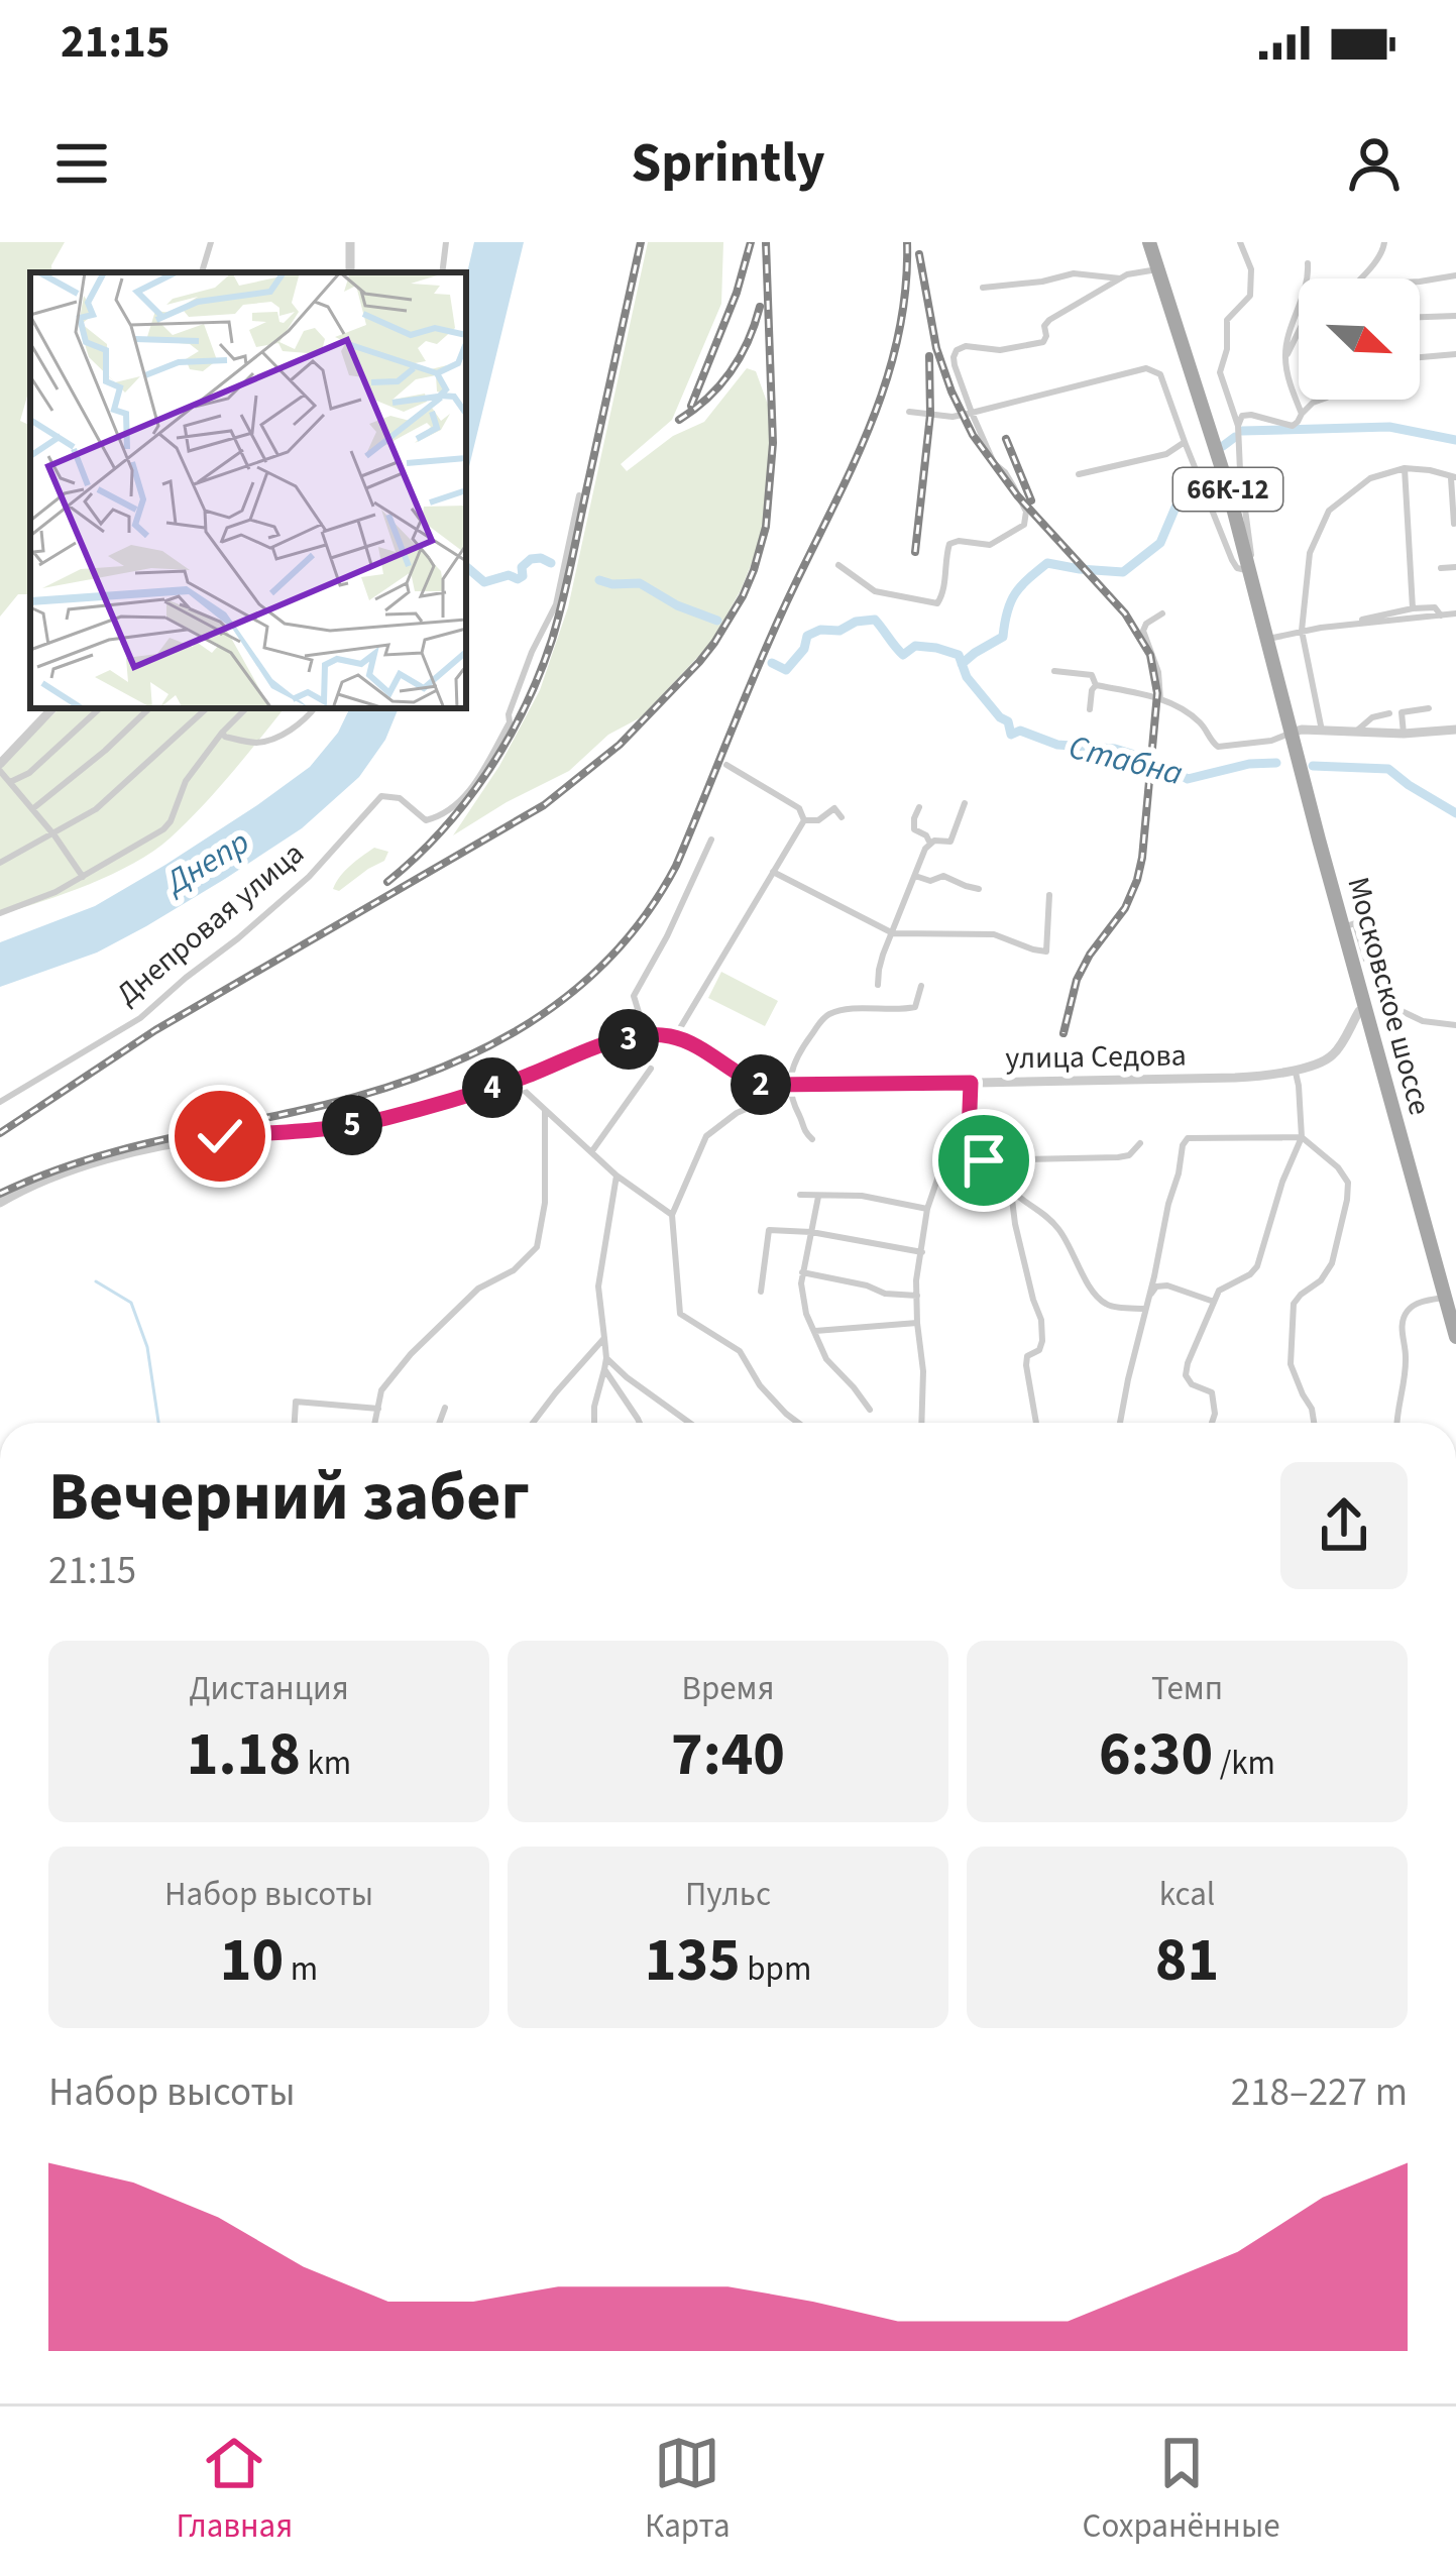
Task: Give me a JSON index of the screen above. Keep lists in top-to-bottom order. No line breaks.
{"streets":{"main road":["66К-12","Московское шоссе"],"street":["Днепровая улица","улица Седова"]},"crossings":[["66К-12","Московское шоссе"],["Московское шоссе","улица Седова"]],"water":["Стабна","Днепр"],"north":"bottom right","page":{"status":"21:15","header":"Sprintly","pins":["3","2","4","5"],"heading":["Вечерний забег","21:15"],"stats":[["Дистанция","1.18 km"],["Время","7:40"],["Темп","6:30 /km"],["Набор высоты","10 m"],["Пульс","135 bpm"],["kcal","81"]],"chart":["Набор высоты","218–227 m"],"tabs":["Главная","Карта","Сохранённые"]}}
